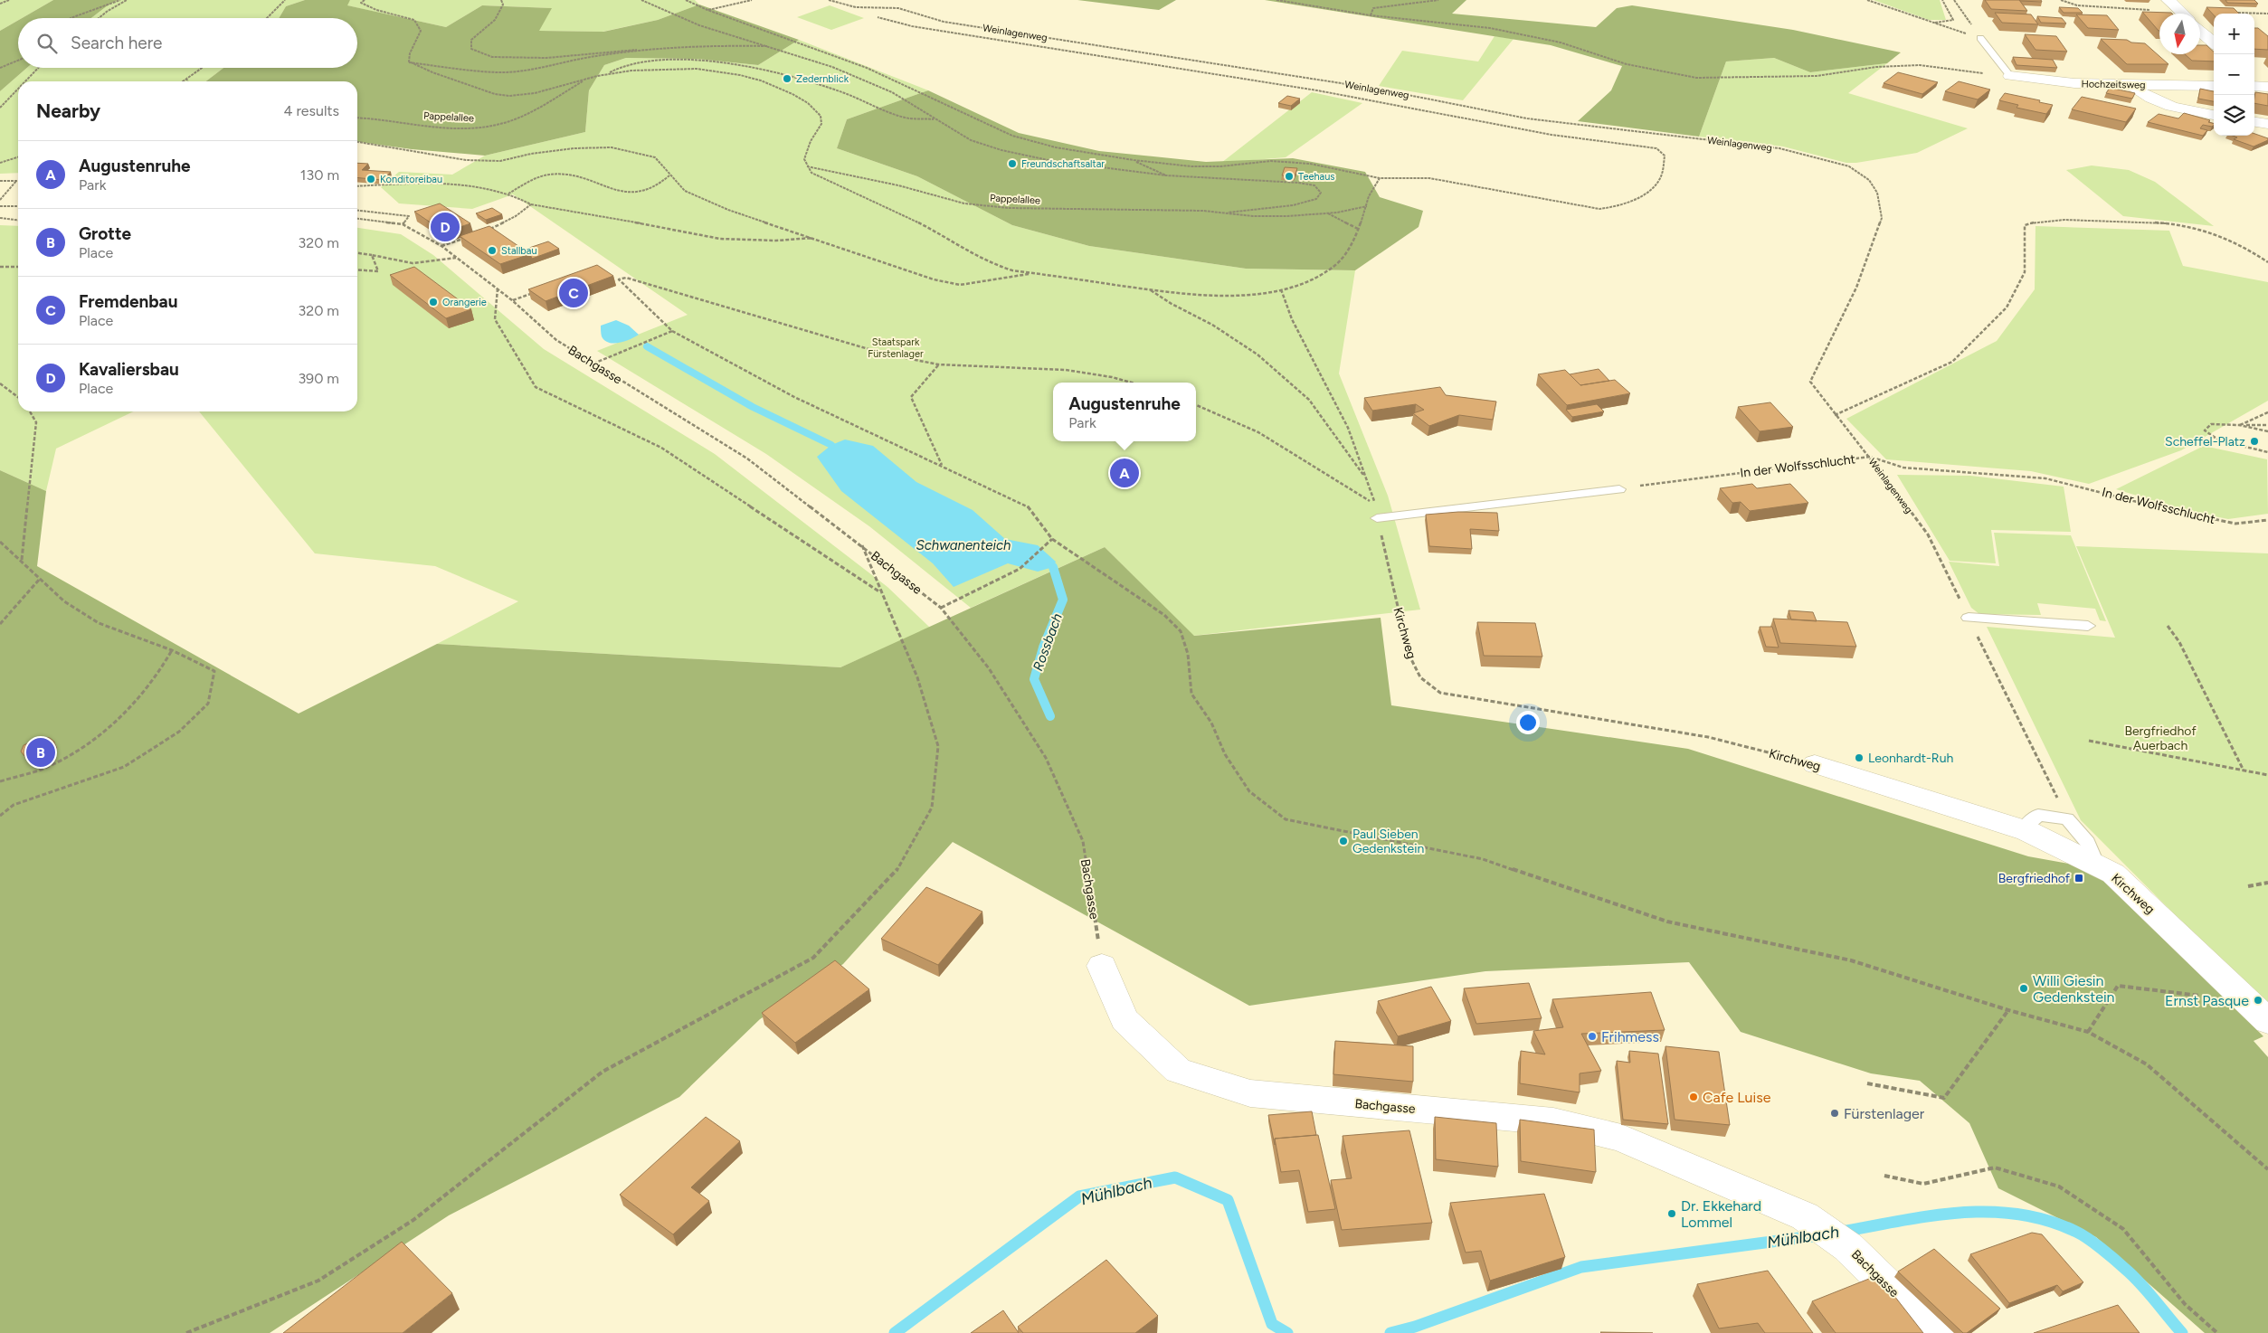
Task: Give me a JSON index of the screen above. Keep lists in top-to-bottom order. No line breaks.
{"streets":{"street":["Hochzeitsweg","Bachgasse","Kirchweg"],"path":["Weinlagenweg","Pappelallee","In der Wolfsschlucht"]},"crossings":[["Weinlagenweg","In der Wolfsschlucht"]],"water":["Schwanenteich","Rossbach","Mühlbach"],"parks":["Staatspark Fürstenlager","Bergfriedhof Auerbach"],"places":{"other":["Zedernblick","Freundschaftsaltar","Teehaus","Konditoreibau","Stallbau","Orangerie","Scheffel-Platz","Leonhardt-Ruh","Paul Sieben Gedenkstein","Willi Giesin Gedenkstein","Ernst Pasque","Frihmess","Cafe Luise","Fürstenlager","Dr. Ekkehard Lommel"],"transit":["Bergfriedhof"]},"north":"bottom","page":{"map_buttons":["+","−"],"search":"Search here","heading":["Nearby","4 results"],"list":[{"mark":"A","name":"Augustenruhe","note":"Park","value":"130 m"},{"mark":"B","name":"Grotte","note":"Place","value":"320 m"},{"mark":"C","name":"Fremdenbau","note":"Place","value":"320 m"},{"mark":"D","name":"Kavaliersbau","note":"Place","value":"390 m"}],"pins":["D","C","A","B"],"popup":["Augustenruhe","Park"]}}
